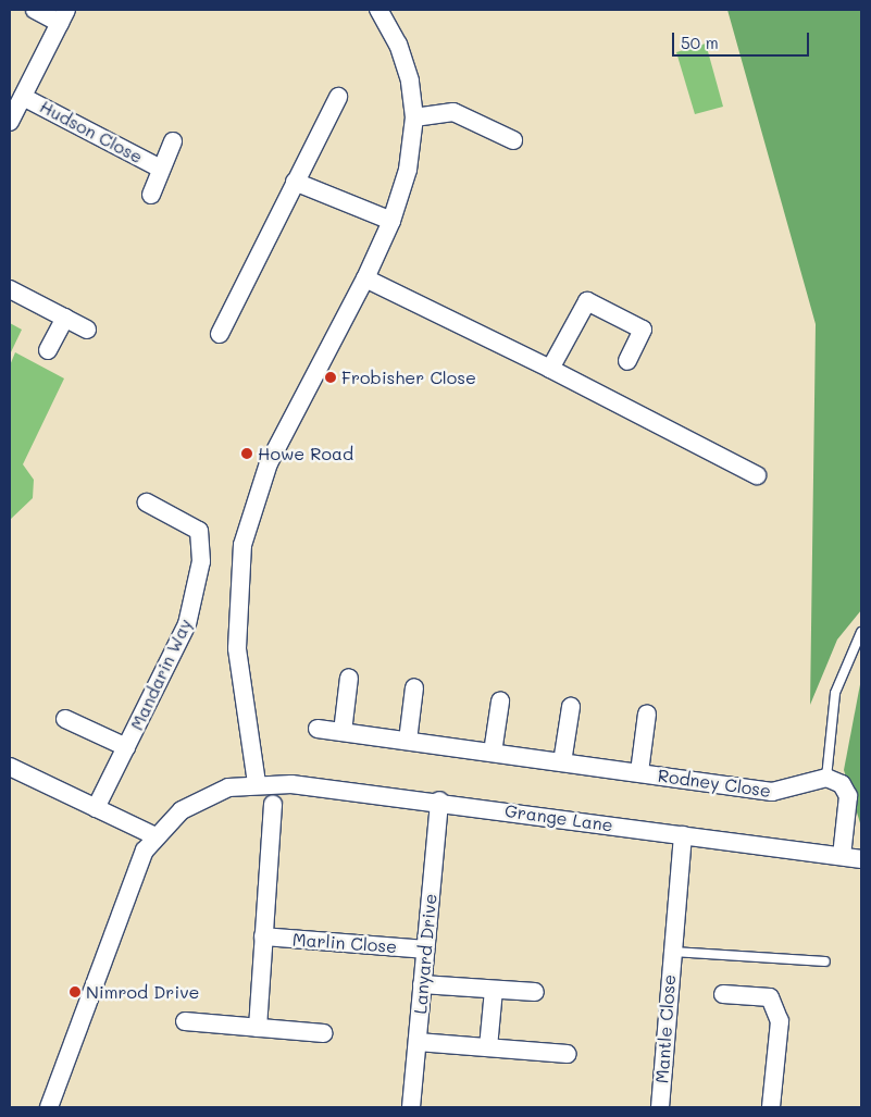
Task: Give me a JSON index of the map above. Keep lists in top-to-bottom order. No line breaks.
{"streets":{"street":["Hudson Close","Mandarin Way","Rodney Close","Grange Lane","Marlin Close","Lanyard Drive","Mantle Close"]},"crossings":[["Grange Lane","Lanyard Drive"],["Grange Lane","Mantle Close"],["Marlin Close","Lanyard Drive"]],"places":["Frobisher Close","Howe Road","Nimrod Drive"],"scale_bar":"50 m"}
